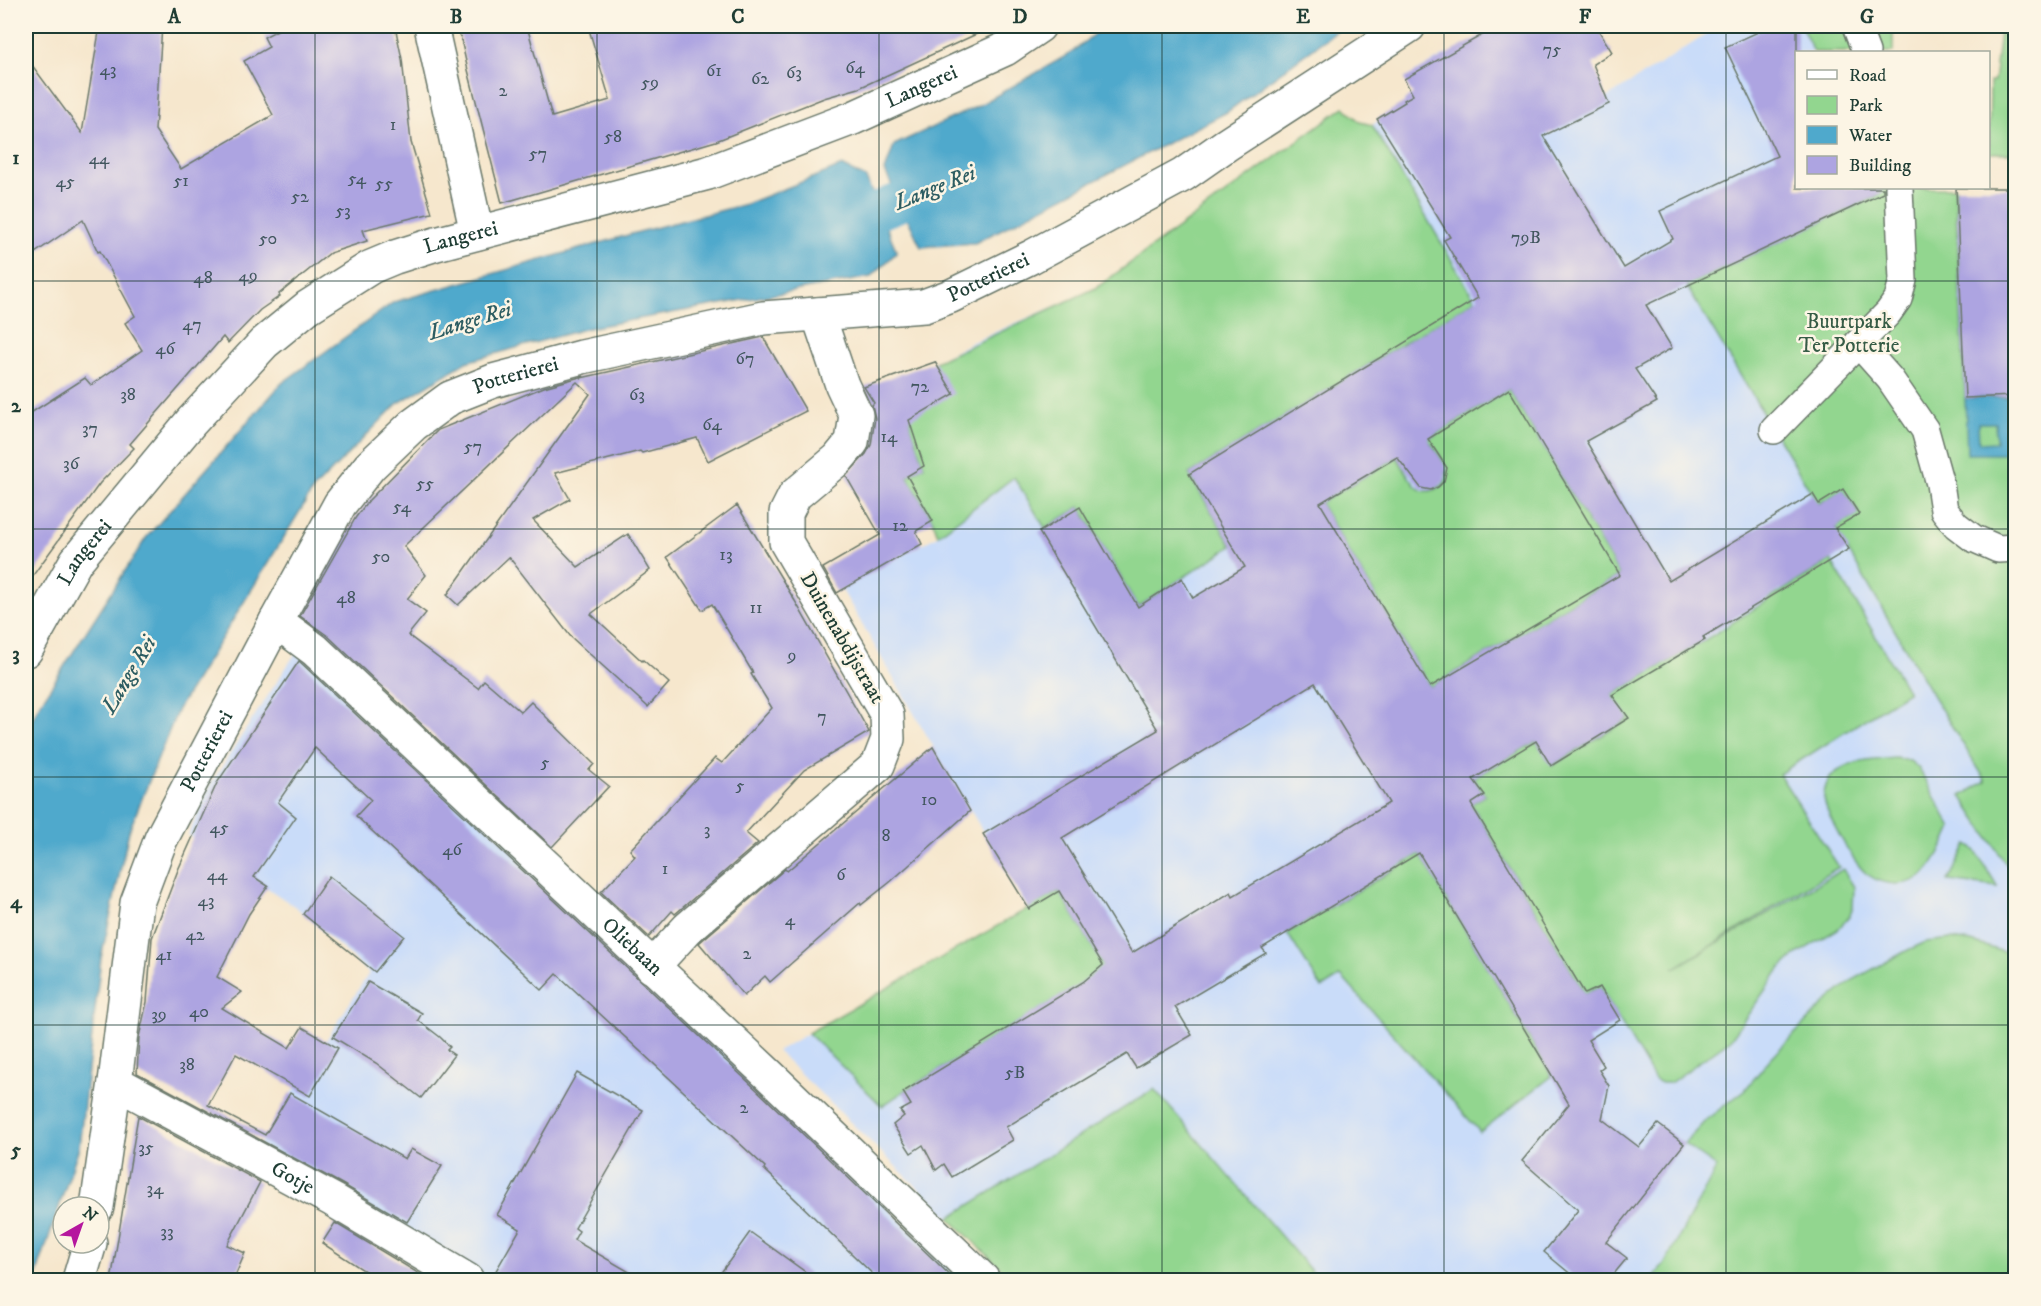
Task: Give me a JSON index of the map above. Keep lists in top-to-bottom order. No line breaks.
{"streets":{"street":["Langerei","Potterierei","Duinenabdijstraat","Oliebaan","Gotje"]},"crossings":[["Potterierei","Duinenabdijstraat"],["Potterierei","Oliebaan"],["Potterierei","Gotje"],["Duinenabdijstraat","Oliebaan"]],"water":["Lange Rei"],"parks":["Buurtpark Ter Potterie"],"house_numbers":["75","64","43","61","63","62","59","2","1","58","57","44","54","51","45","55","52","53","79B","50","49","48","47","46","67","72","38","63","64","37","14","57","36","55","54","12","13","50","48","11","9","7","5","5","10","45","3","8","46","1","44","6","43","4","42","2","41","40","39","38","5B","2","35","34","33"],"legend":["Road","Park","Water","Building"],"north":"top right","grid":{"columns":["A","B","C","D","E","F","G"],"rows":["1","2","3","4","5"]}}
